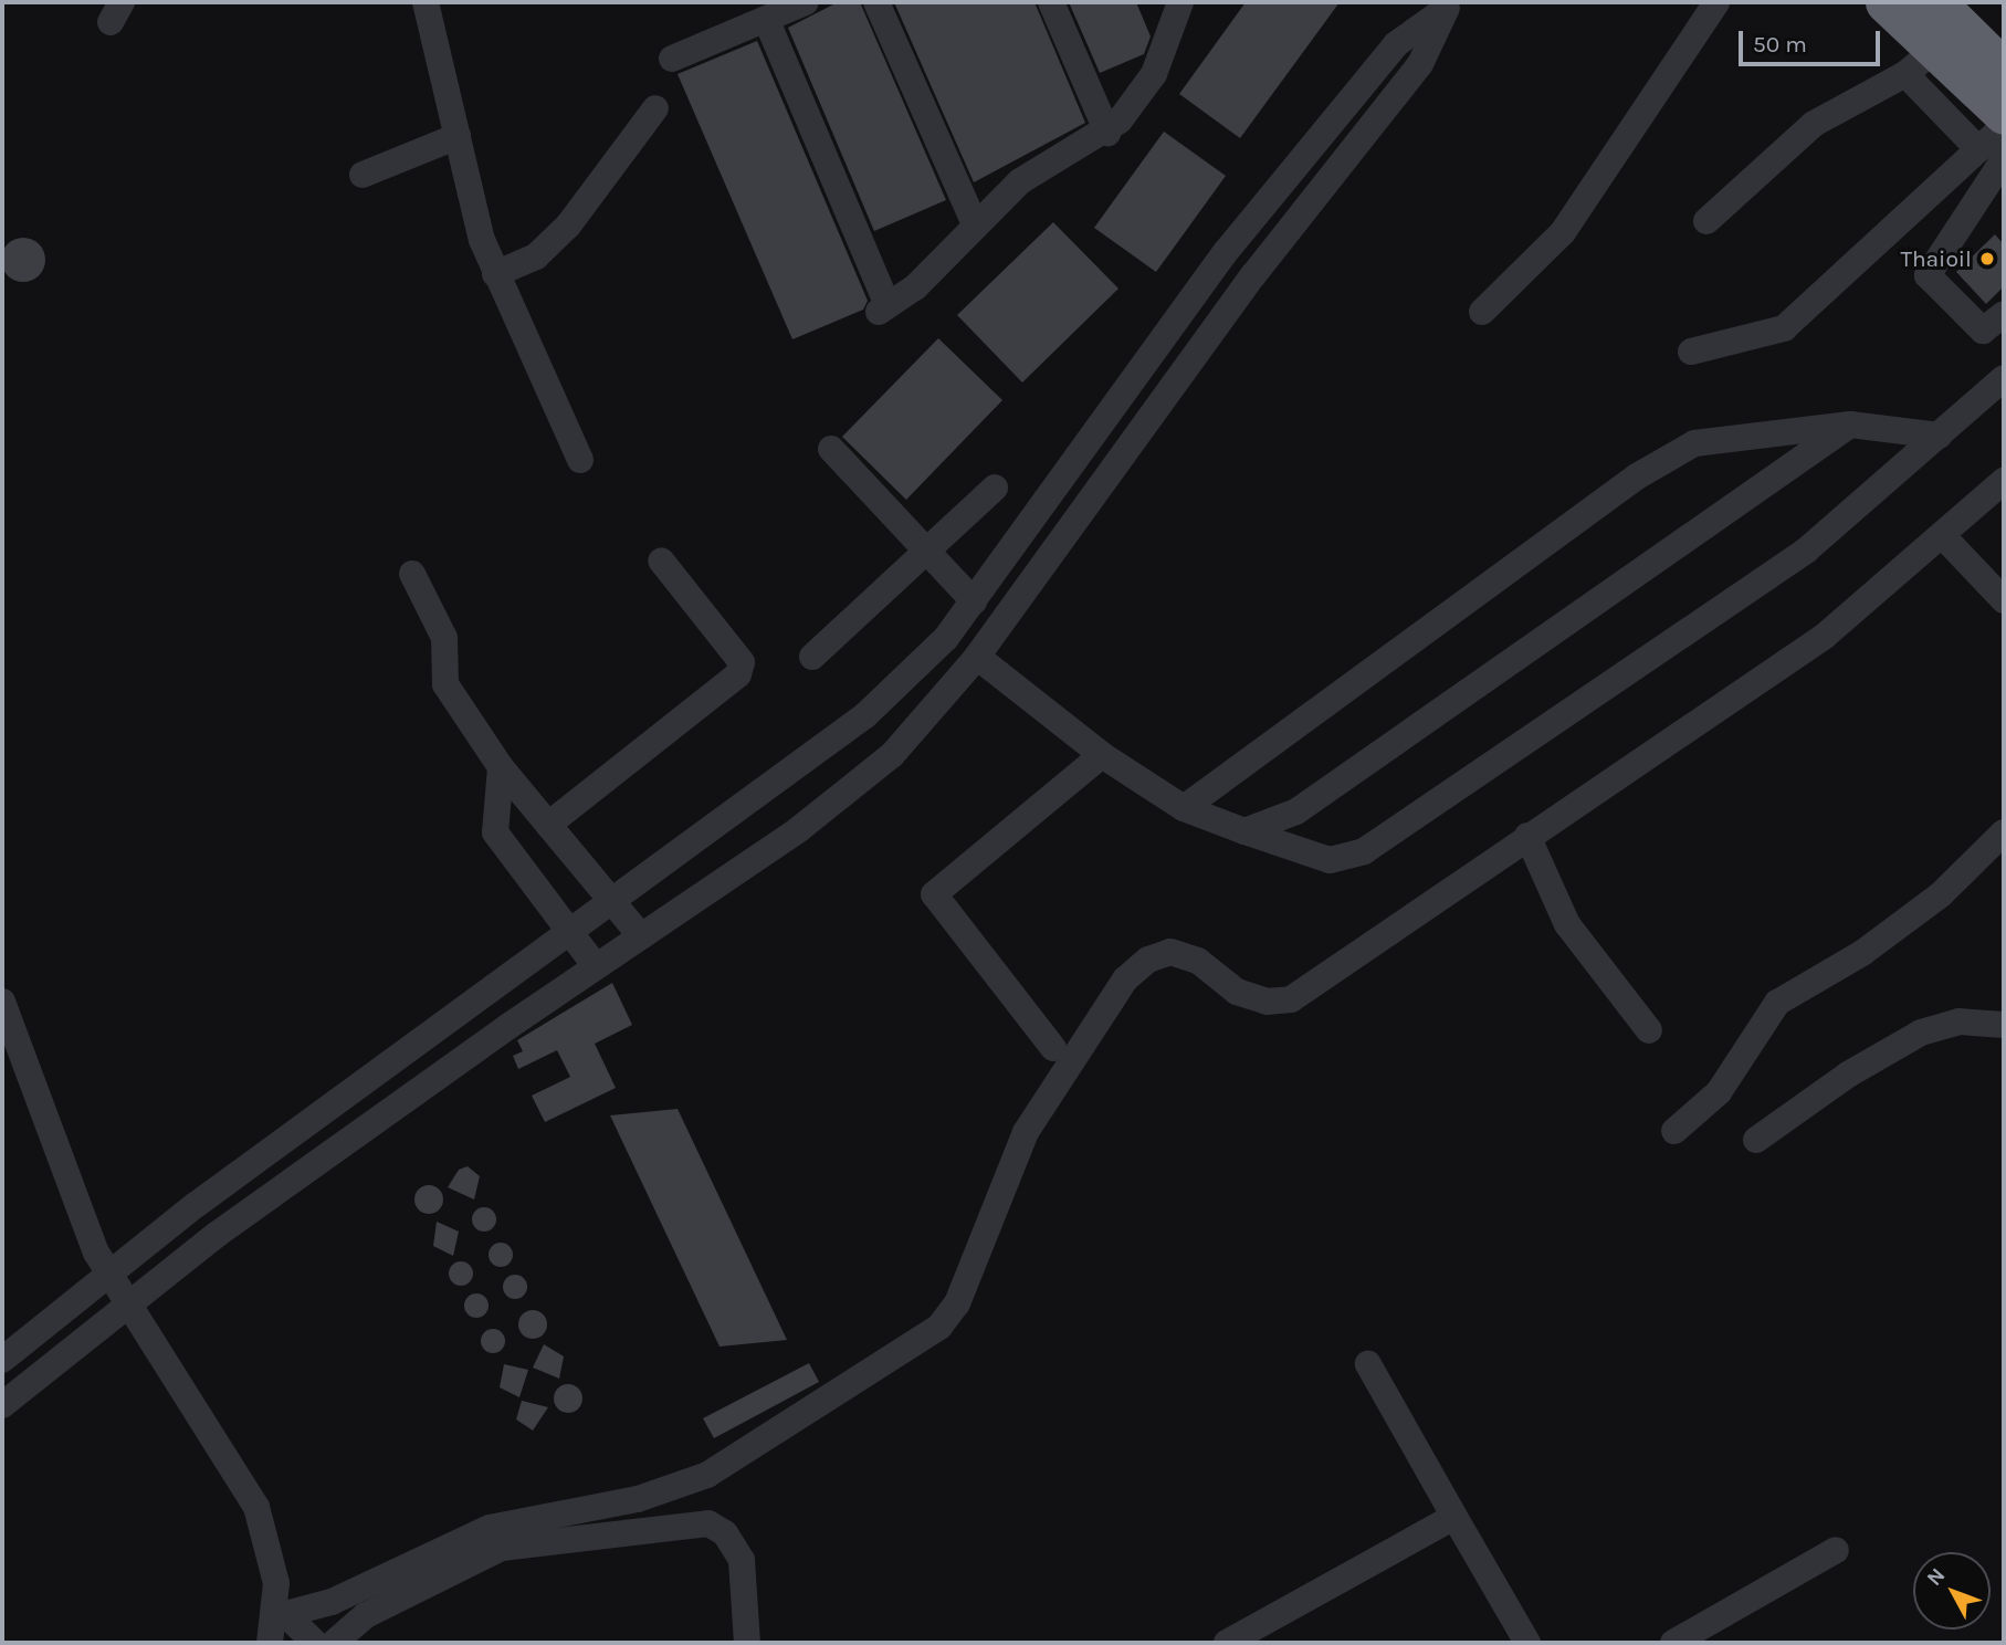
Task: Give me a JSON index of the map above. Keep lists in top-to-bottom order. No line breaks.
{"places":["Thaioil"],"scale_bar":"50 m","north":"top left"}
